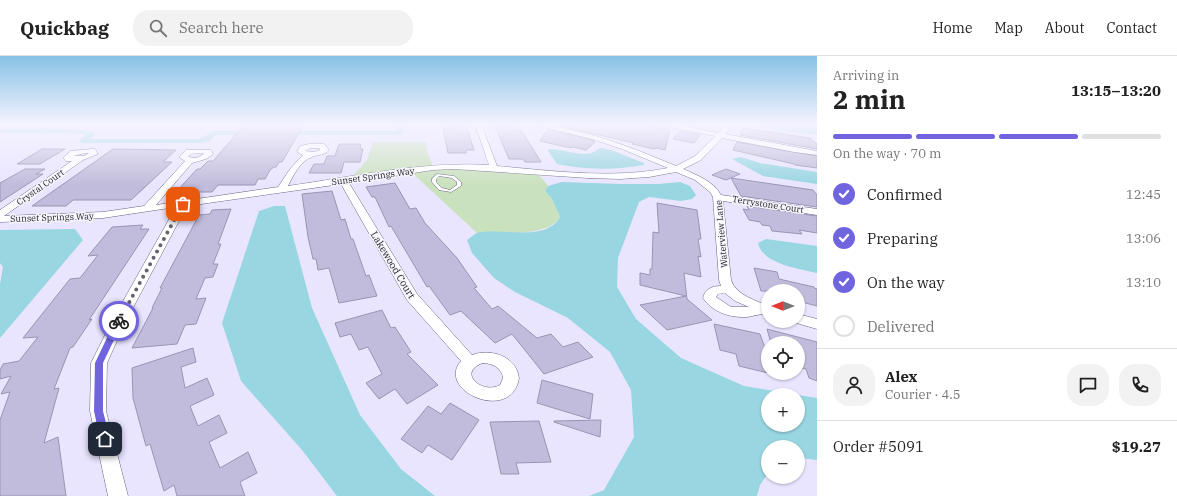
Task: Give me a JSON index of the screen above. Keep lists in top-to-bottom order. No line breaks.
{"streets":{"street":["Sunset Springs Way","Crystal Court","Terrystone Court","Waterview Lane","Lakewood Court"]},"crossings":[["Sunset Springs Way","Waterview Lane"],["Sunset Springs Way","Lakewood Court"],["Terrystone Court","Waterview Lane"]],"north":"left","page":{"header":"Quickbag","search":"Search here","nav":["Home","Map","About","Contact"],"heading":["2 min","Arriving in","13:15–13:20"],"panel":["Alex","Courier · 4.5","Order #5091","$19.27"],"bar":"On the way · 70 m","list":[["Confirmed","12:45"],["Preparing","13:06"],["On the way","13:10"],"Delivered"],"map_buttons":["+","−"]}}
